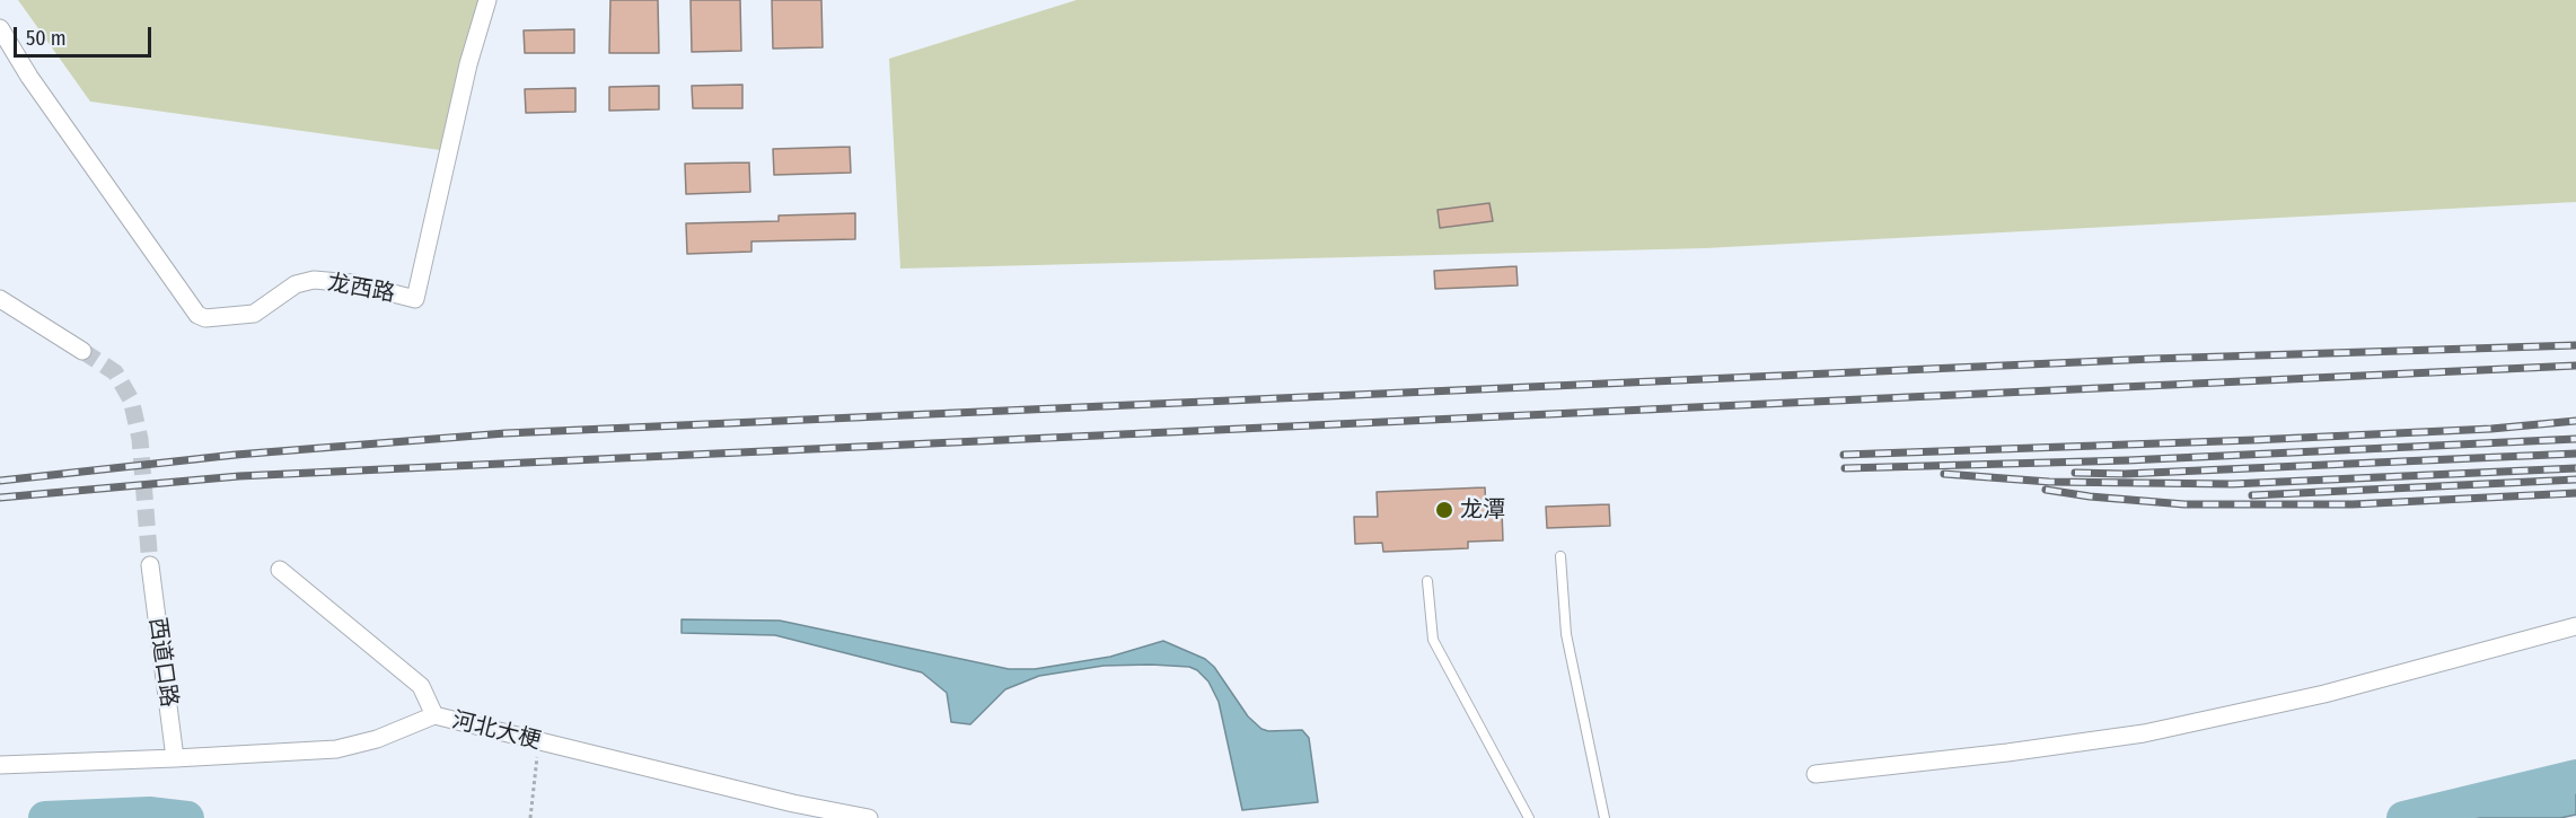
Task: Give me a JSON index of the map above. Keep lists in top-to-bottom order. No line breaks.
{"streets":{"street":["龙西路","西道口路","河北大梗"]},"crossings":[["西道口路","河北大梗"]],"places":["龙潭"],"scale_bar":"50 m"}
